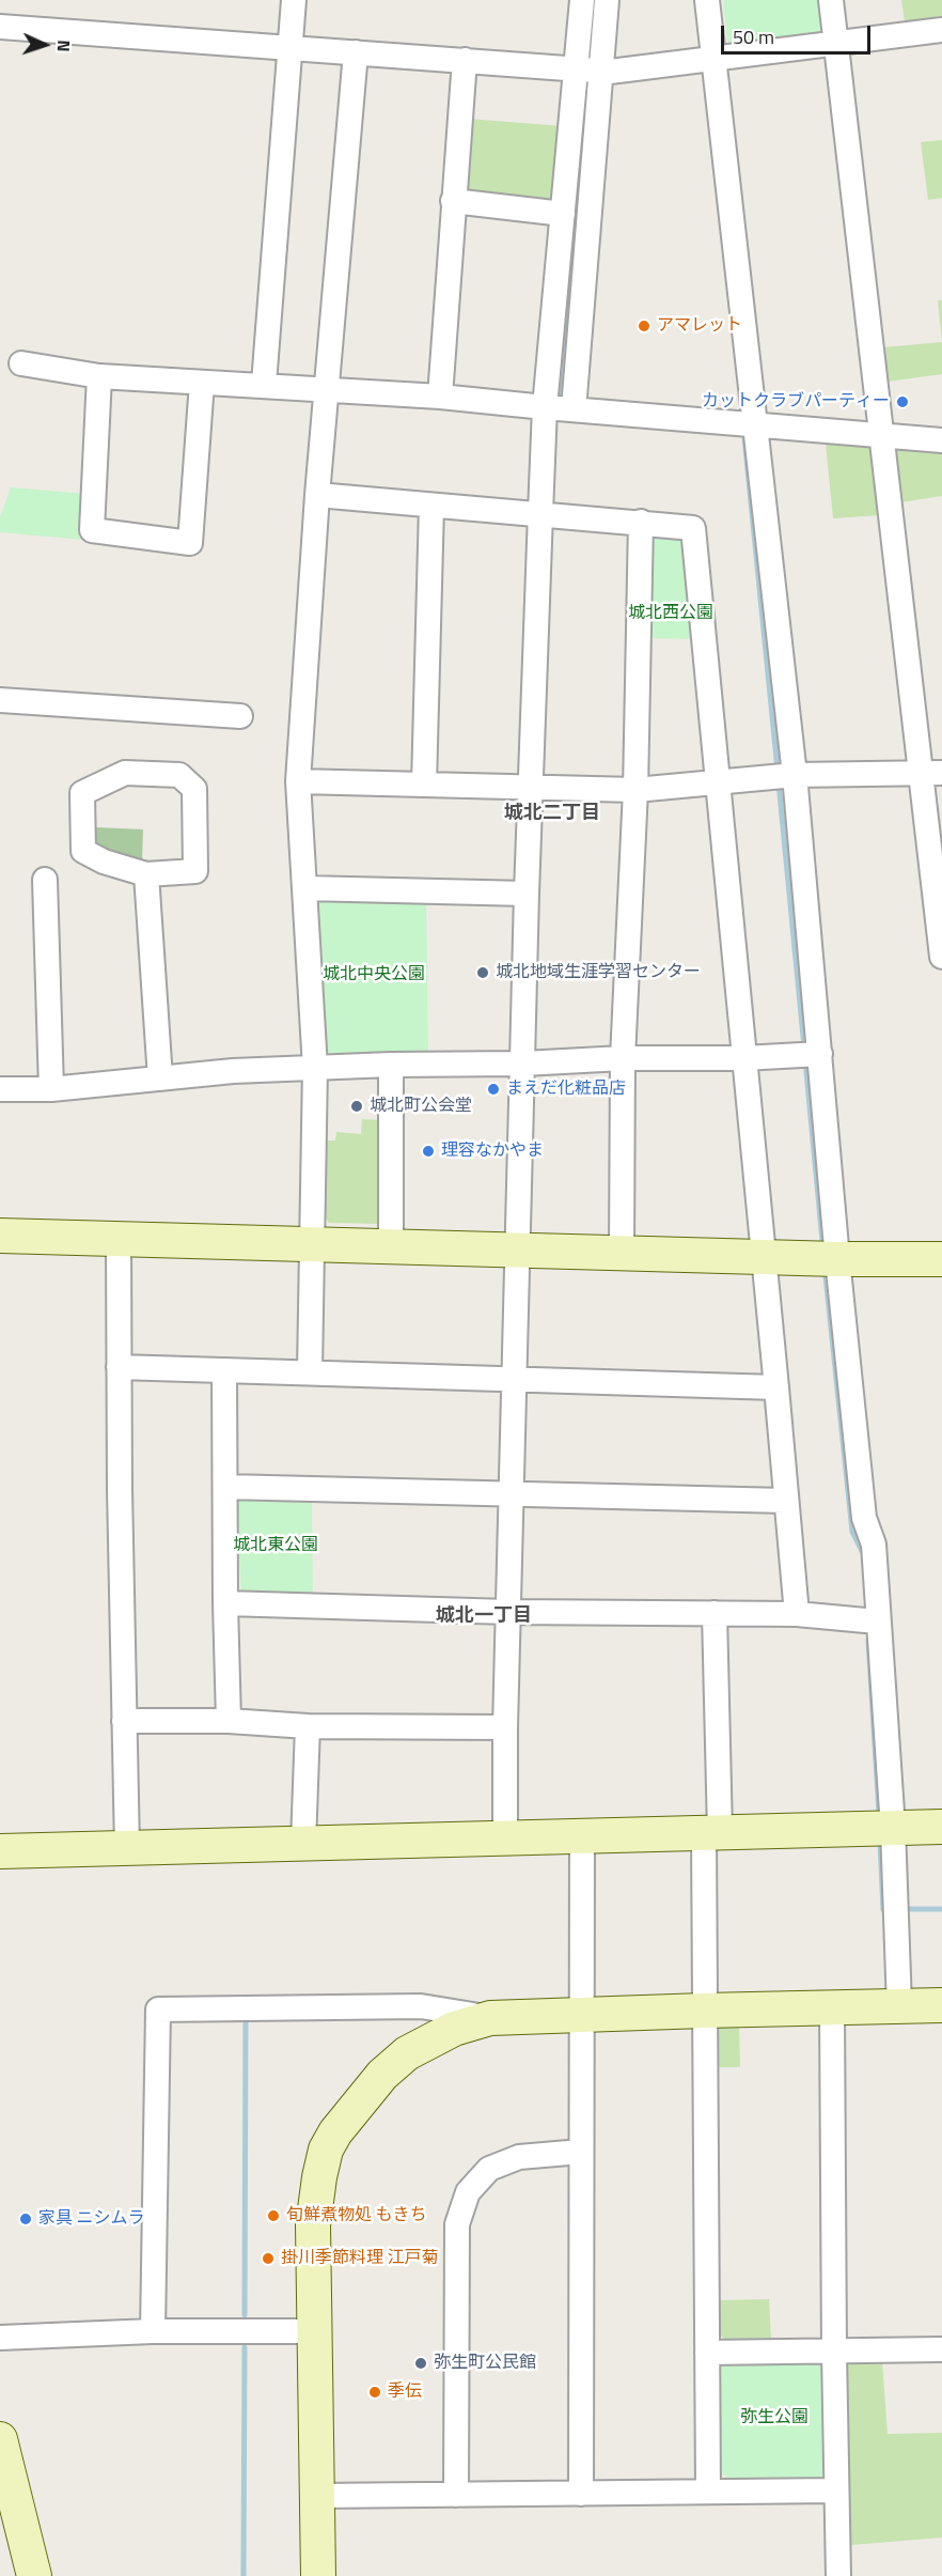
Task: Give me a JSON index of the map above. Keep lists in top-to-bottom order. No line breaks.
{"districts":["城北二丁目","城北一丁目"],"parks":["城北西公園","城北中央公園","城北東公園","弥生公園"],"places":["アマレット","カットクラブパーティー","城北地域生涯学習センター","まえだ化粧品店","城北町公会堂","理容なかやま","旬鮮煮物処 もきち","家具 ニシムラ","掛川季節料理 江戸菊","弥生町公民館","季伝"],"scale_bar":"50 m","north":"right"}
